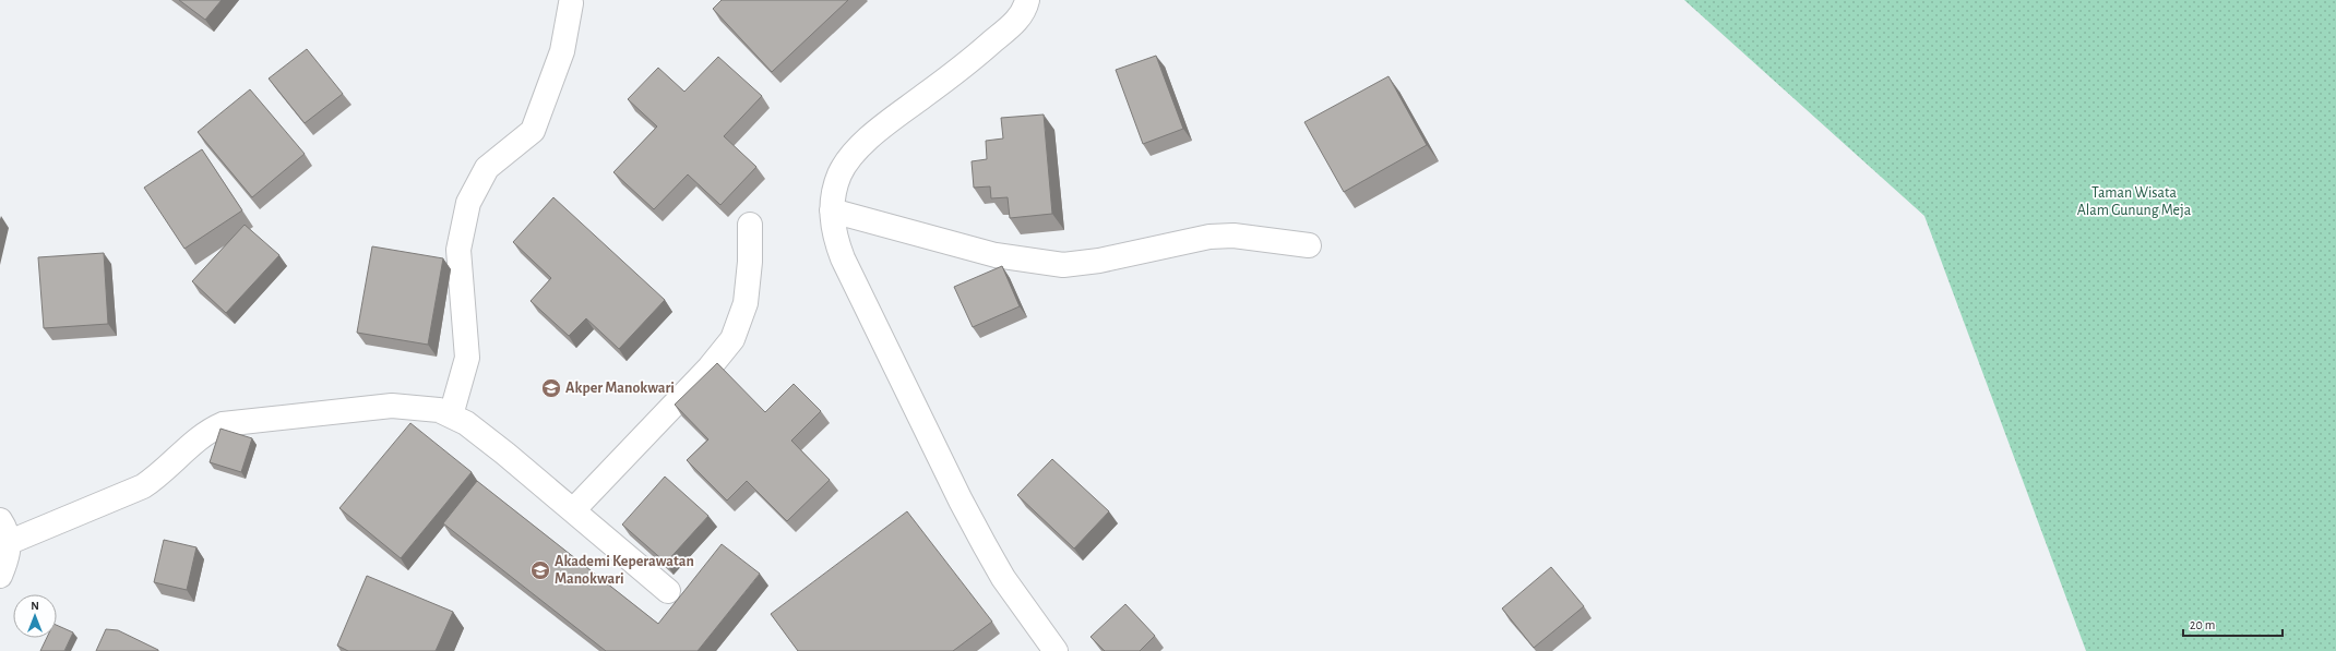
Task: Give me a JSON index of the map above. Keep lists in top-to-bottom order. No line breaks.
{"parks":["Taman Wisata Alam Gunung Meja"],"places":{"school or university":["Akper Manokwari","Akademi Keperawatan Manokwari"]},"scale_bar":"20 m","north":"top"}
